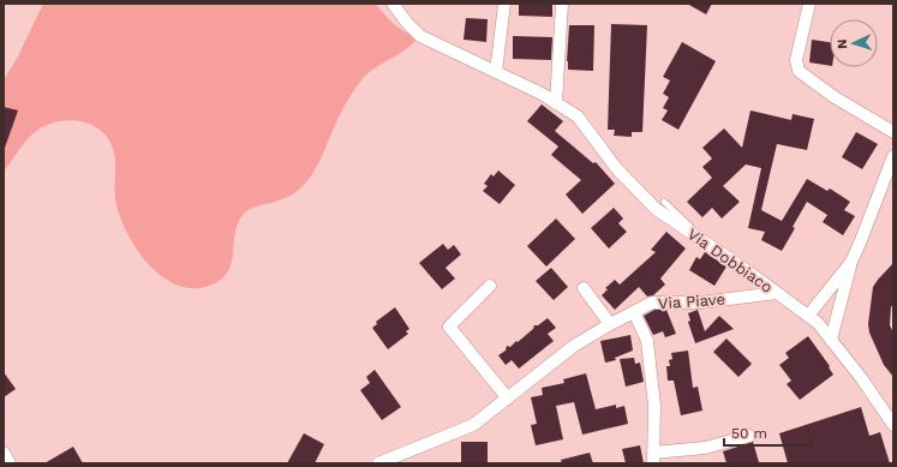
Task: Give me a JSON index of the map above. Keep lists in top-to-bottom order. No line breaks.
{"streets":{"street":["Via Dobbiaco","Via Piave"]},"crossings":[["Via Dobbiaco","Via Piave"]],"scale_bar":"50 m","north":"left"}
